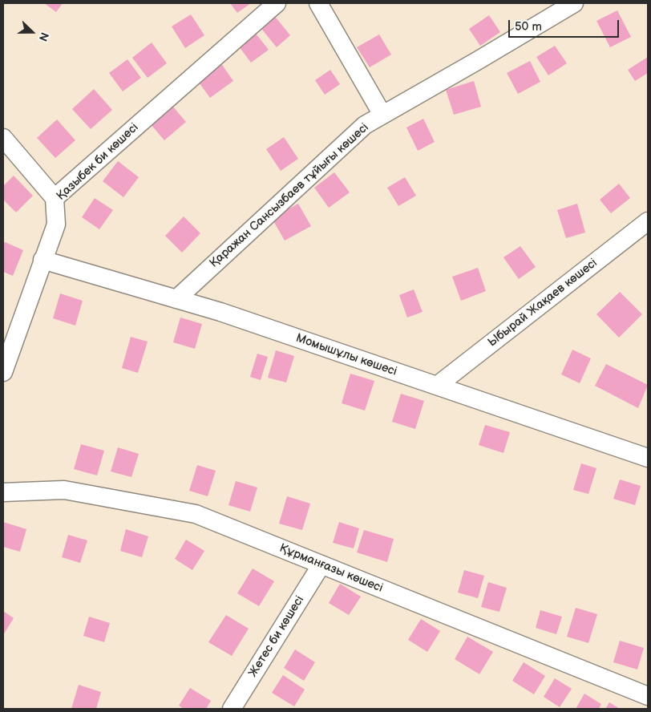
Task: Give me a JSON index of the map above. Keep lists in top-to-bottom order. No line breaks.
{"streets":{"street":["Қазыбек би көшесі","Қаражан Сансызбаев тұйығы көшесі","Ыбырай Жақаев көшесі","Момышұлы көшесі","Құрманғазы көшесі","Жетес би көшесі"]},"crossings":[["Қазыбек би көшесі","Момышұлы көшесі"],["Қаражан Сансызбаев тұйығы көшесі","Момышұлы көшесі"],["Ыбырай Жақаев көшесі","Момышұлы көшесі"],["Құрманғазы көшесі","Жетес би көшесі"]],"scale_bar":"50 m","north":"right"}
